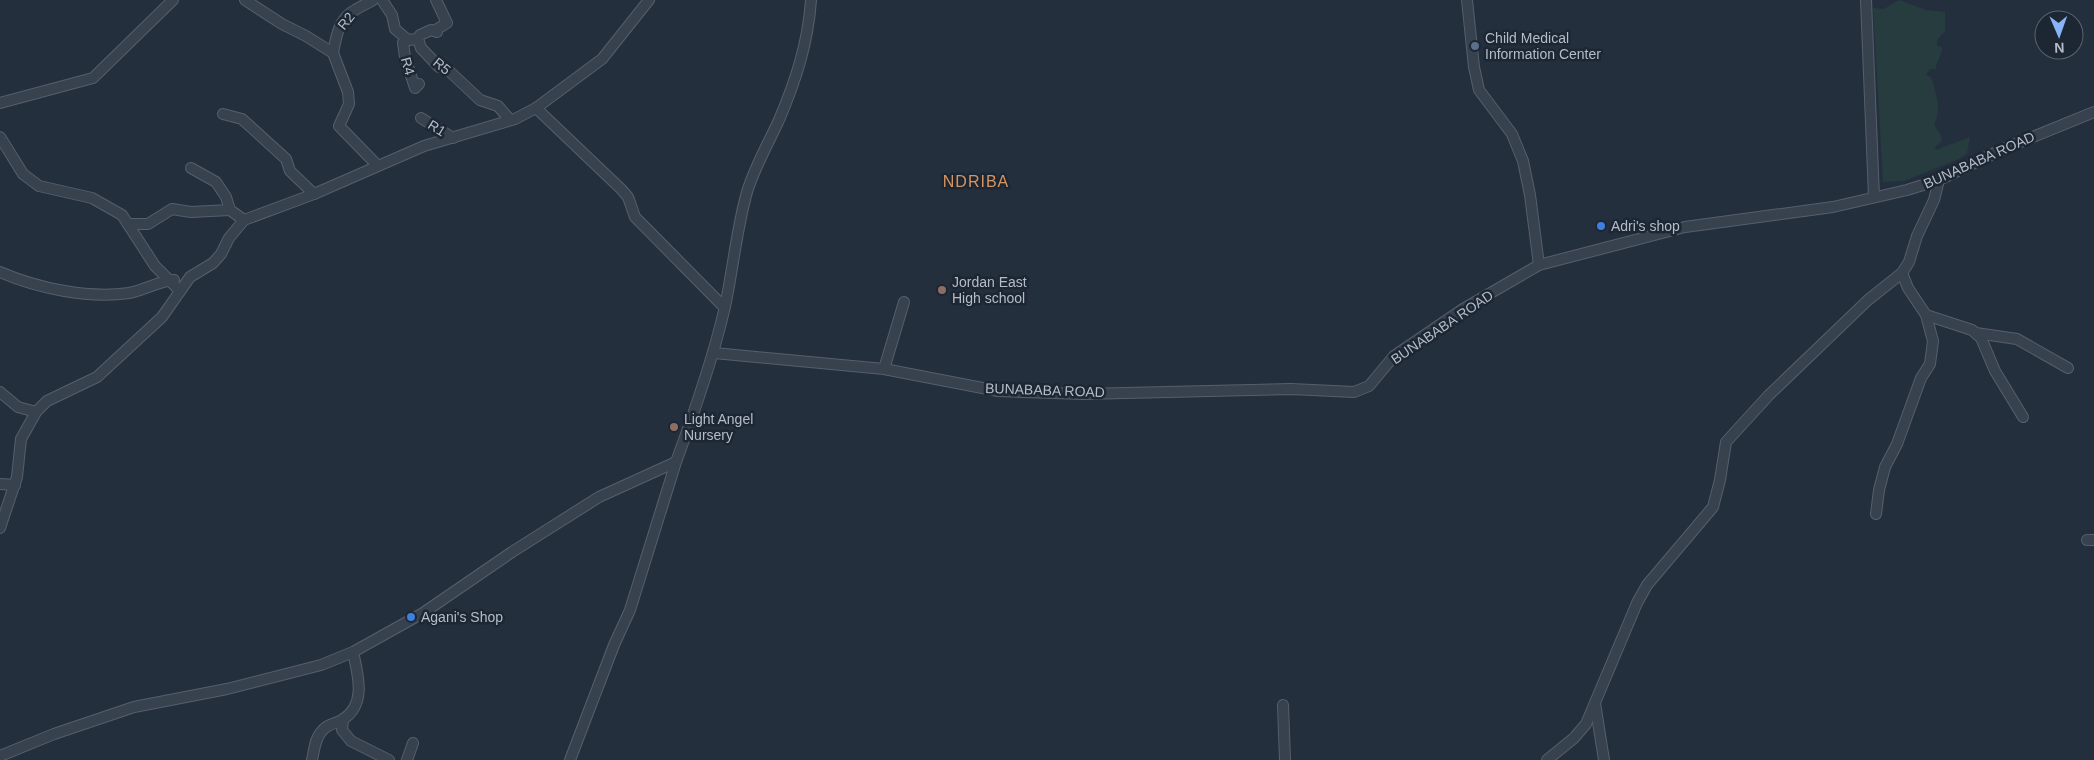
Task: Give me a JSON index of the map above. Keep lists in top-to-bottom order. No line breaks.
{"streets":{"street":["R2","R4","R5","R1","BUNABABA ROAD"]},"crossings":[["R4","R5"]],"districts":["NDRIBA"],"places":["Child Medical Information Center","Adri's shop","Jordan East High school","Light Angel Nursery","Agani's Shop"],"north":"bottom"}
